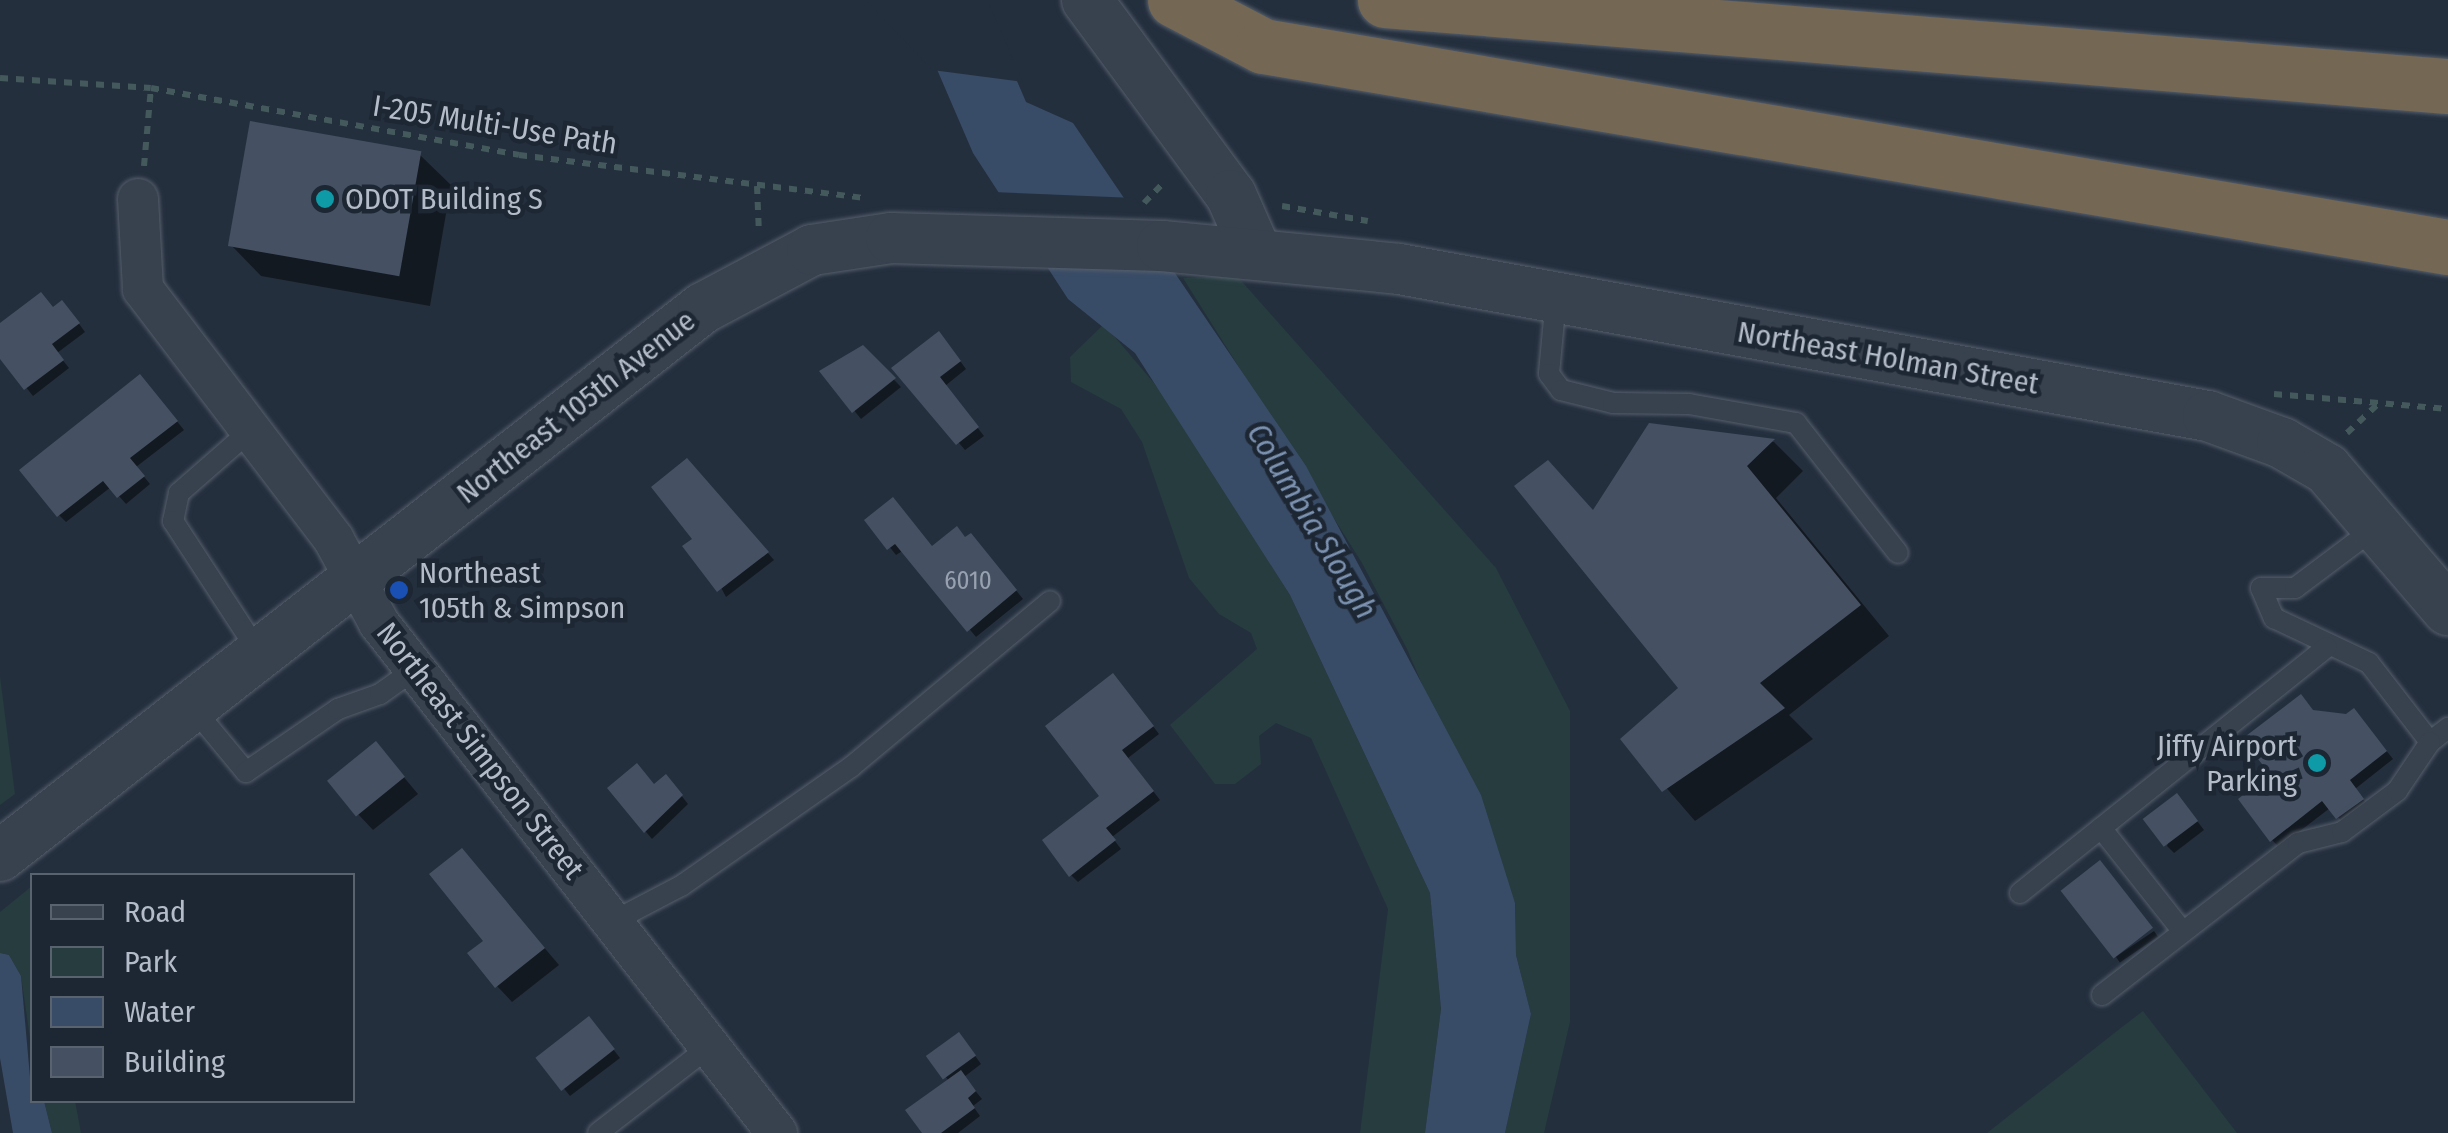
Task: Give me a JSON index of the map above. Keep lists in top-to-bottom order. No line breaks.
{"streets":{"street":["Northeast Holman Street","Northeast 105th Avenue","Northeast Simpson Street"],"path":["I-205 Multi-Use Path"]},"crossings":[["Northeast Holman Street","Northeast 105th Avenue"],["Northeast 105th Avenue","Northeast Simpson Street"]],"water":["Columbia Slough"],"places":["ODOT Building S","Northeast 105th & Simpson","Jiffy Airport Parking"],"house_numbers":["6010"],"legend":["Road","Park","Water","Building"]}
